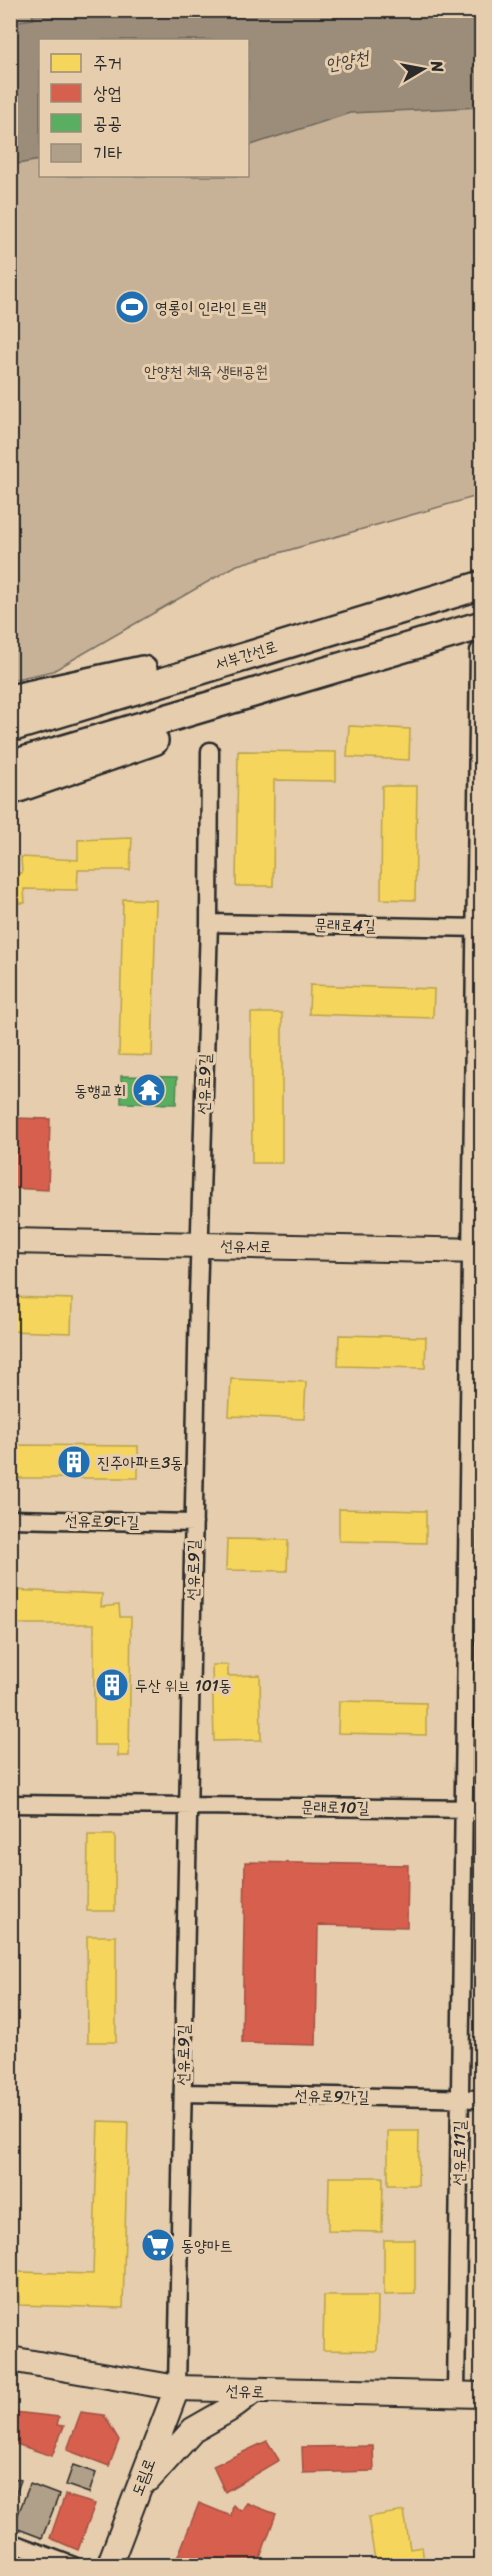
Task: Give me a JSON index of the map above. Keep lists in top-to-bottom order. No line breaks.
{"streets":{"main road":["서부간선로","선유서로","선유로","도림로"],"street":["문래로4길","선유로9길","선유로9다길","문래로10길","선유로9가길","선유로11길"]},"crossings":[["문래로4길","선유로9길"],["문래로4길","선유로11길"],["선유로9길","선유서로"],["선유로9길","선유로9다길"],["선유로9길","문래로10길"],["선유로9길","선유로9가길"],["선유로9길","선유로"],["선유로9길","도림로"],["선유서로","선유로11길"],["문래로10길","선유로11길"],["선유로9가길","선유로11길"],["선유로11길","선유로"],["선유로","도림로"]],"water":["안양천"],"parks":["안양천 체육 생태공원"],"places":{"sports":["영롱이 인라인 트랙"],"temple":["동행교회"],"building":["진주아파트3동","두산 위브 101동"],"supermarket":["동양마트"]},"legend":["주거","상업","공공","기타"],"north":"right"}
